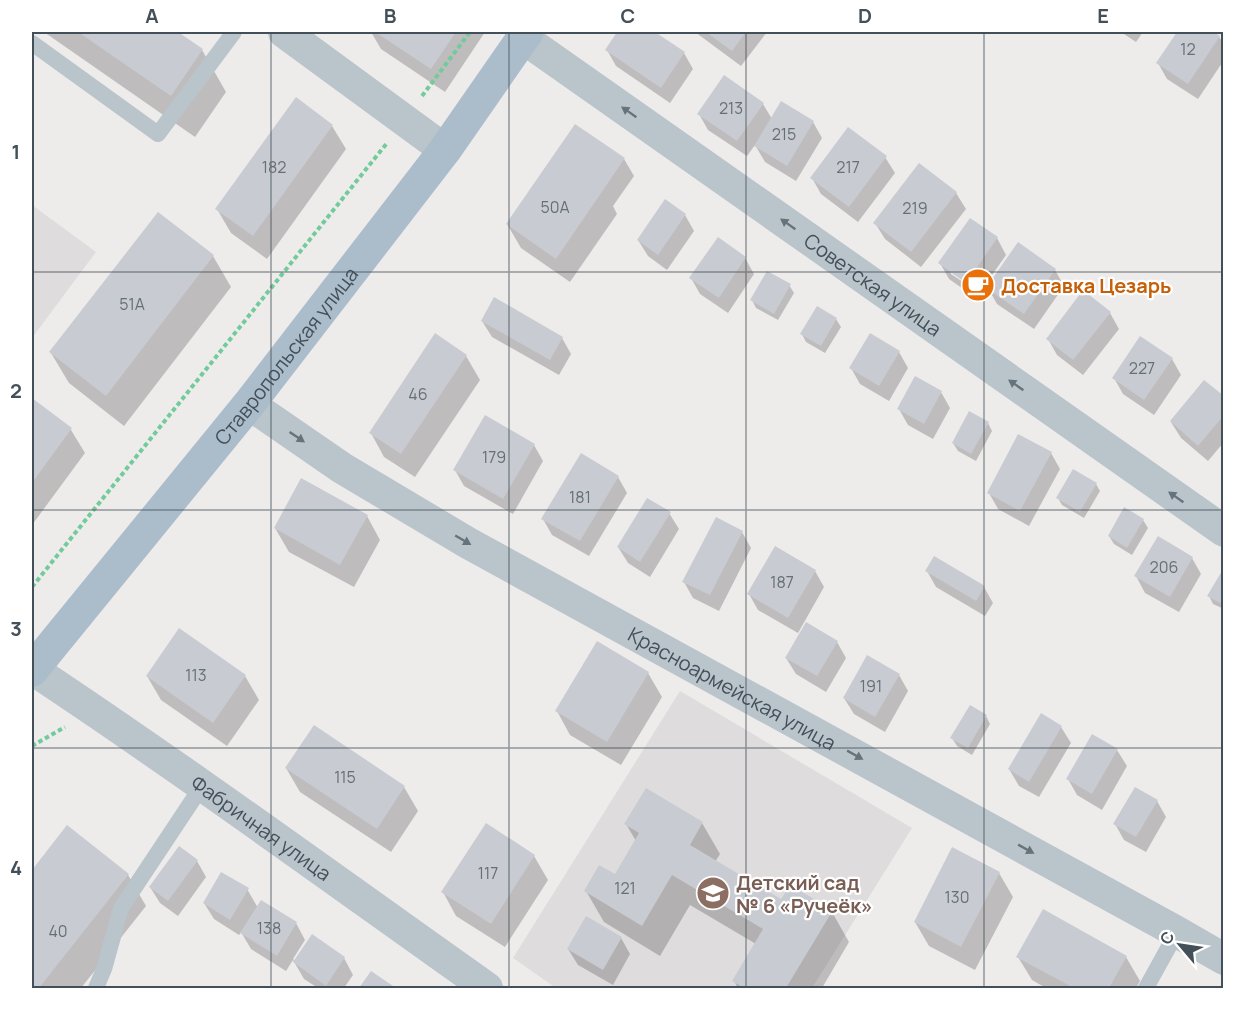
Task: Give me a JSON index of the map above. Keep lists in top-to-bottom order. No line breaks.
{"streets":{"main road":["Ставропольская улица"],"street":["Советская улица","Красноармейская улица","Фабричная улица"]},"crossings":[["Советская улица","Ставропольская улица"],["Ставропольская улица","Красноармейская улица"],["Ставропольская улица","Фабричная улица"]],"one_way":["Советская улица","Красноармейская улица"],"places":{"cafe":["Доставка Цезарь"],"school or university":["Детский сад № 6 «Ручеёк»"]},"house_numbers":["12","213","215","182","217","50А","219","51А","227","46","179","181","206","187","113","191","115","117","121","130","138","40"],"north":"top left","grid":{"columns":["A","B","C","D","E"],"rows":["1","2","3","4"]}}
